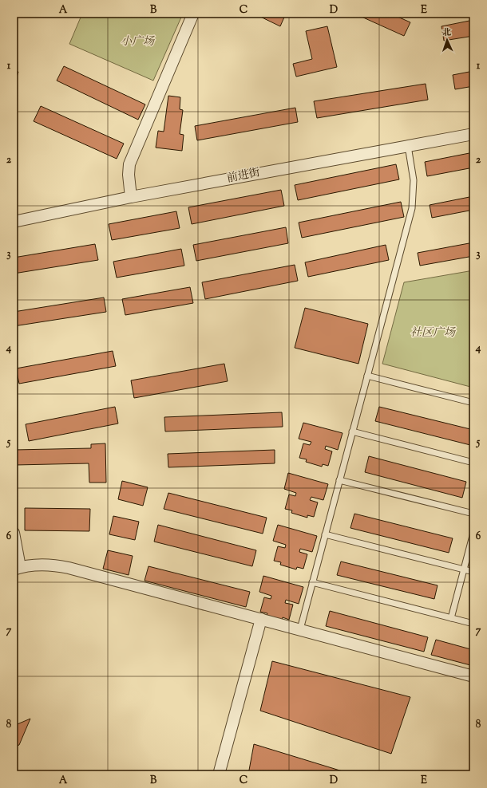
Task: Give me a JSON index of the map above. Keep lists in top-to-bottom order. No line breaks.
{"streets":{"street":["前进街"]},"parks":["小广场","社区广场"],"north":"top","grid":{"columns":["A","B","C","D","E"],"rows":["1","2","3","4","5","6","7","8"]}}
